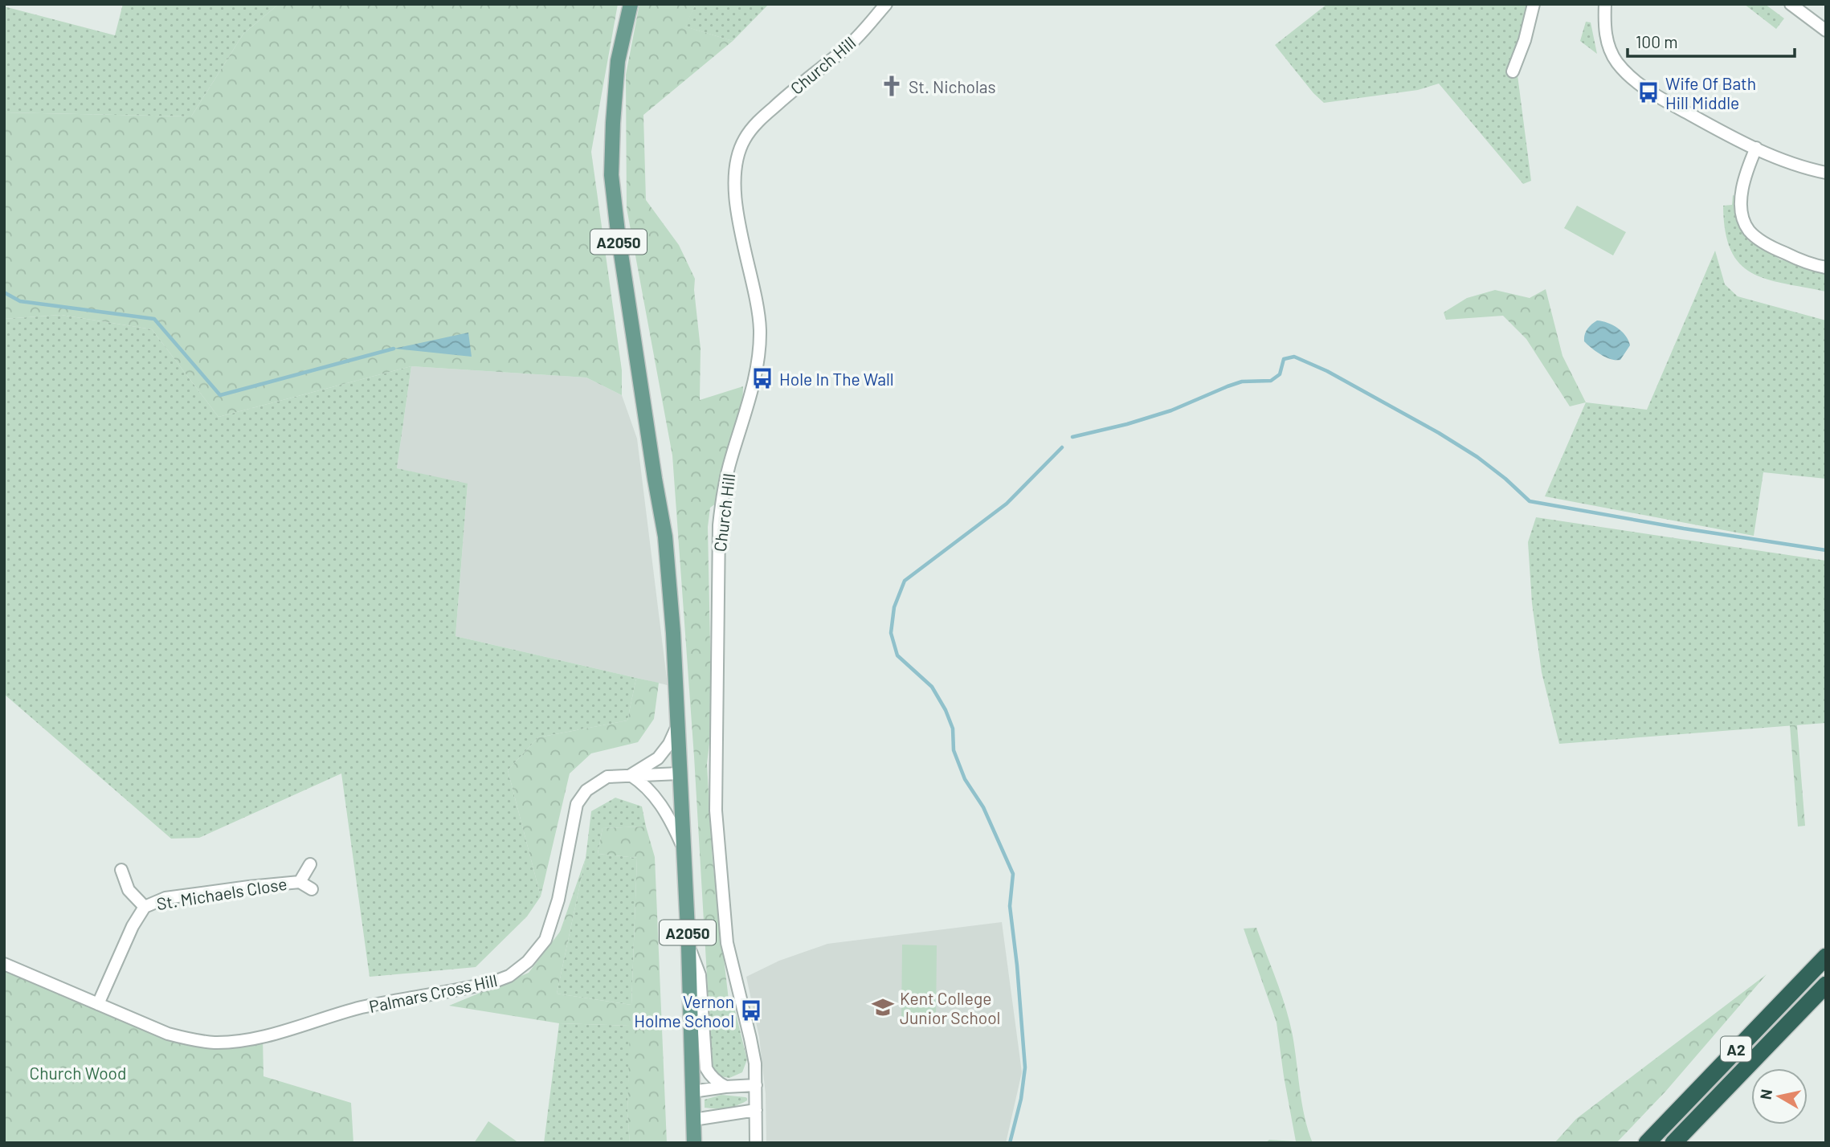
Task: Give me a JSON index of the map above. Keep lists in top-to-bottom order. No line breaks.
{"streets":{"highway":["A2"],"main road":["A2050"],"street":["Church Hill","St. Michaels Close","Palmars Cross Hill"]},"crossings":[["A2050","Palmars Cross Hill"],["St. Michaels Close","Palmars Cross Hill"]],"parks":["Church Wood"],"places":{"church":["St. Nicholas"],"bus stop":["Wife Of Bath Hill Middle","Hole In The Wall","Vernon Holme School"],"school or university":["Kent College Junior School"]},"scale_bar":"100 m","north":"left"}
